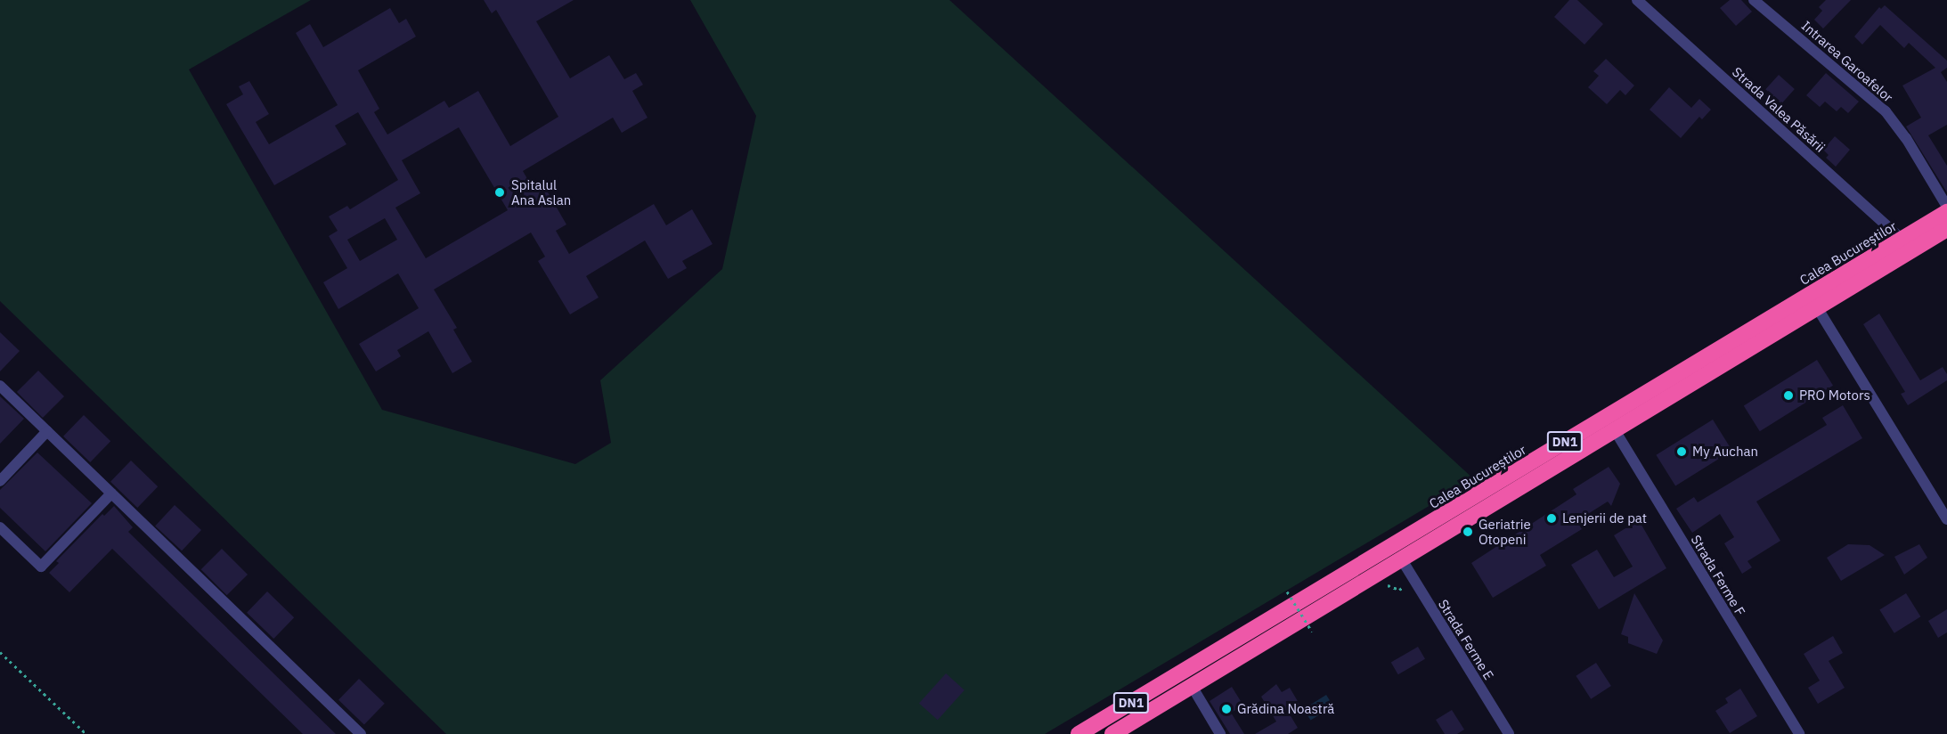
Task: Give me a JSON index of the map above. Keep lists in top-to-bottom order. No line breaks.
{"streets":{"highway":["Calea Bucureștilor","DN1"],"street":["Intrarea Garoafelor","Strada Valea Păsării","Strada Ferme F","Strada Ferme E"]},"crossings":[["Strada Valea Păsării","Calea Bucureștilor"],["DN1","Strada Ferme F"],["DN1","Strada Ferme E"]],"places":["Spitalul Ana Aslan","PRO Motors","My Auchan","Lenjerii de pat","Geriatrie Otopeni","Grădina Noastră"]}
